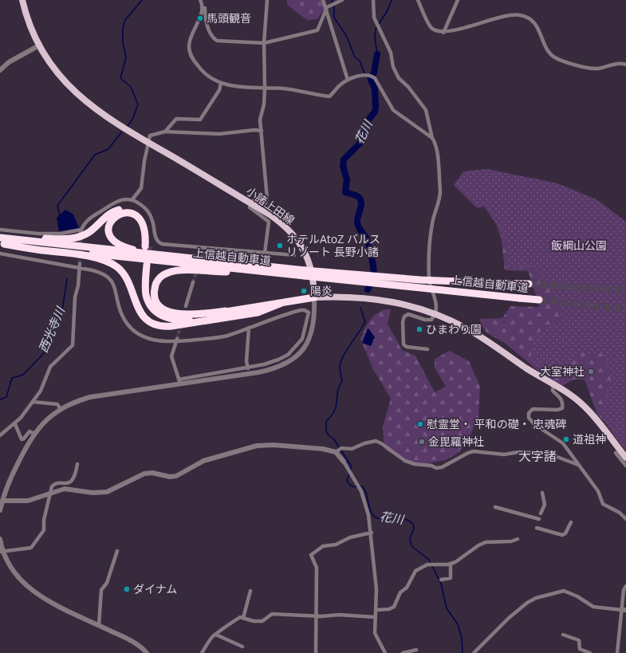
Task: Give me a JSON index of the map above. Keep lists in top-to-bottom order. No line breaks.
{"streets":{"highway":["上信越自動車道"],"main road":["小諸上田線"]},"districts":["大字諸"],"water":["花川","西光寺川"],"parks":["飯綱山公園"],"places":["馬頭観音","ホテルAtoZ バルス リゾート 長野小諸","陽炎","ひまわり園","大室神社","慰霊堂・ 平和の礎・ 忠魂碑","道祖神","金毘羅神社","ダイナム"]}
